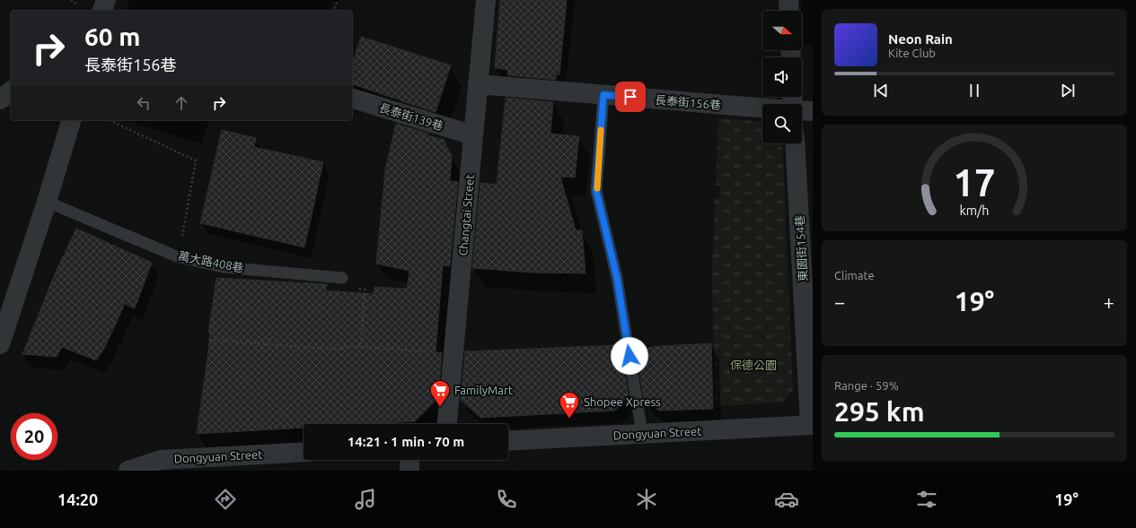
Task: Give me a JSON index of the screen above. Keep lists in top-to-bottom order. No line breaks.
{"streets":{"street":["長泰街156巷","長泰街139巷","Changtai Street","東園街154巷","Dongyuan Street"],"lane":["萬大路408巷"]},"crossings":[["長泰街156巷","Changtai Street"],["長泰街139巷","Changtai Street"],["東園街154巷","Dongyuan Street"]],"parks":["保德公園"],"places":{"supermarket":["FamilyMart","Shopee Xpress"]},"north":"right","page":{"turn":["60 m","長泰街156巷"],"song":["Neon Rain","Kite Club"],"tile":["Climate",["Range · 59%","295 km"]],"heat":["−","19°","+"],"limit":"20","trip":"14:21 · 1 min · 70 m","tabs":["14:20","19°"],"gauge":["17","km/h"]}}
